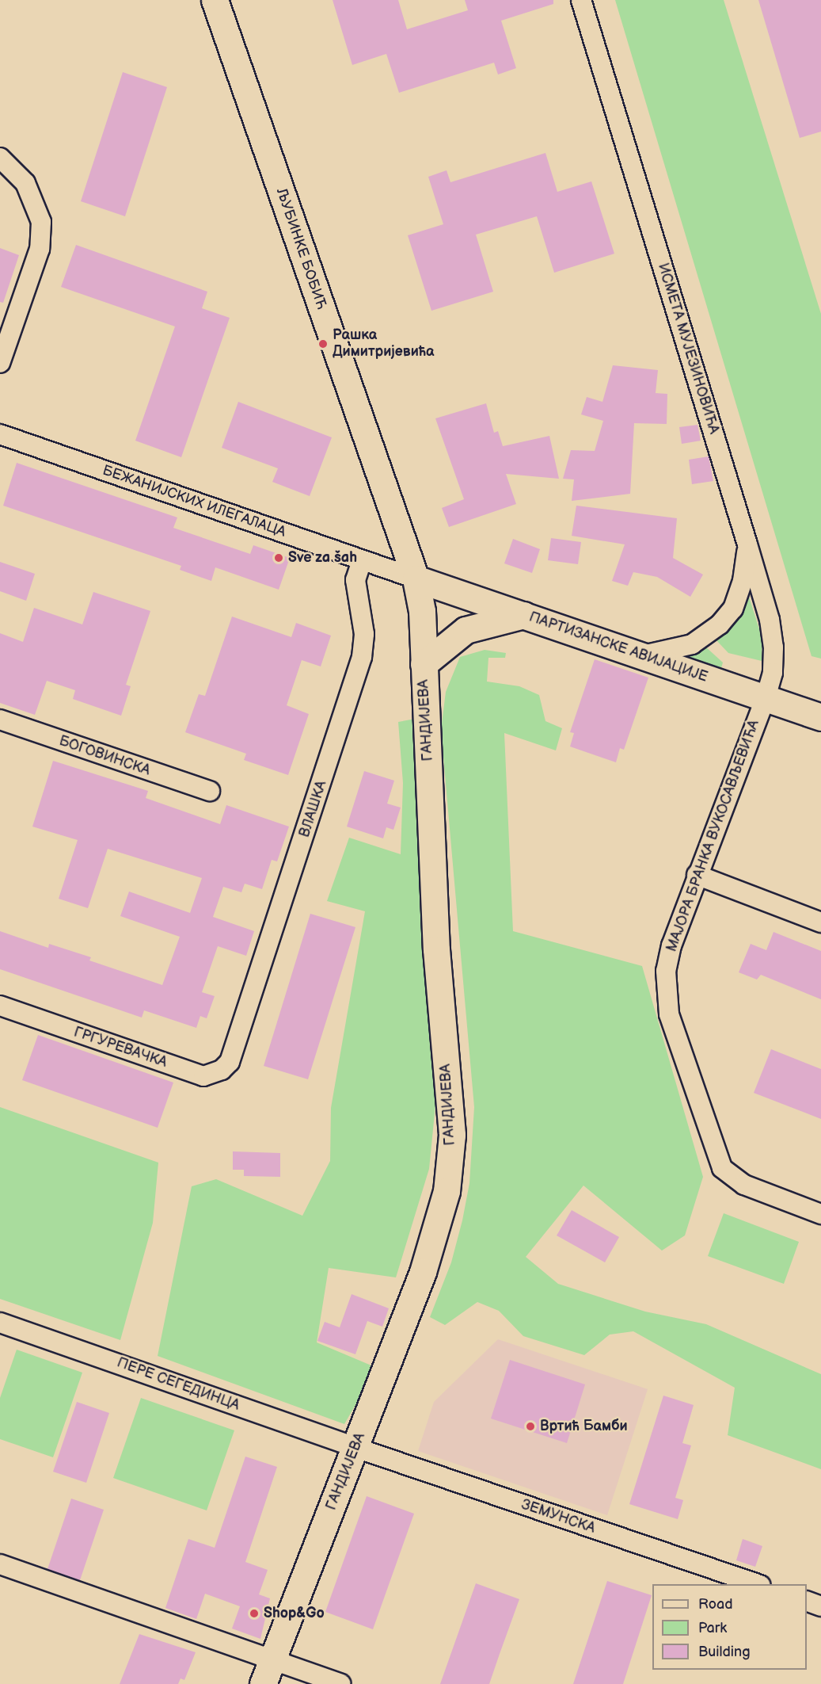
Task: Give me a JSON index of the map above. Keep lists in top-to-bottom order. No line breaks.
{"streets":{"main road":["ЉУБИНКЕ БОБИЋ","ПАРТИЗАНСКЕ АВИЈАЦИЈЕ","ГАНДИЈЕВА"],"street":["ИСМЕТА МУЈЕЗИНОВИЋА","БЕЖАНИЈСКИХ ИЛЕГАЛАЦА","БОГОВИНСКА","ВЛАШКА","МАЈОРА БРАНКА ВУКОСАВЉЕВИЋА","ГРГУРЕВАЧКА","ПЕРЕ СЕГЕДИНЦА","ЗЕМУНСКА"]},"crossings":[["ЉУБИНКЕ БОБИЋ","БЕЖАНИЈСКИХ ИЛЕГАЛАЦА"],["ЉУБИНКЕ БОБИЋ","ПАРТИЗАНСКЕ АВИЈАЦИЈЕ"],["ЉУБИНКЕ БОБИЋ","ГАНДИЈЕВА"],["ИСМЕТА МУЈЕЗИНОВИЋА","ПАРТИЗАНСКЕ АВИЈАЦИЈЕ"],["ИСМЕТА МУЈЕЗИНОВИЋА","МАЈОРА БРАНКА ВУКОСАВЉЕВИЋА"],["БЕЖАНИЈСКИХ ИЛЕГАЛАЦА","ПАРТИЗАНСКЕ АВИЈАЦИЈЕ"],["БЕЖАНИЈСКИХ ИЛЕГАЛАЦА","ГАНДИЈЕВА"],["БЕЖАНИЈСКИХ ИЛЕГАЛАЦА","ВЛАШКА"],["ПАРТИЗАНСКЕ АВИЈАЦИЈЕ","ГАНДИЈЕВА"],["ПАРТИЗАНСКЕ АВИЈАЦИЈЕ","МАЈОРА БРАНКА ВУКОСАВЉЕВИЋА"],["ГАНДИЈЕВА","ПЕРЕ СЕГЕДИНЦА"],["ГАНДИЈЕВА","ЗЕМУНСКА"],["ВЛАШКА","ГРГУРЕВАЧКА"],["ПЕРЕ СЕГЕДИНЦА","ЗЕМУНСКА"]],"places":["Рашка Димитријевића","Sve za šah","Вртић Бамби","Shop&Go"],"legend":["Road","Park","Building"]}
